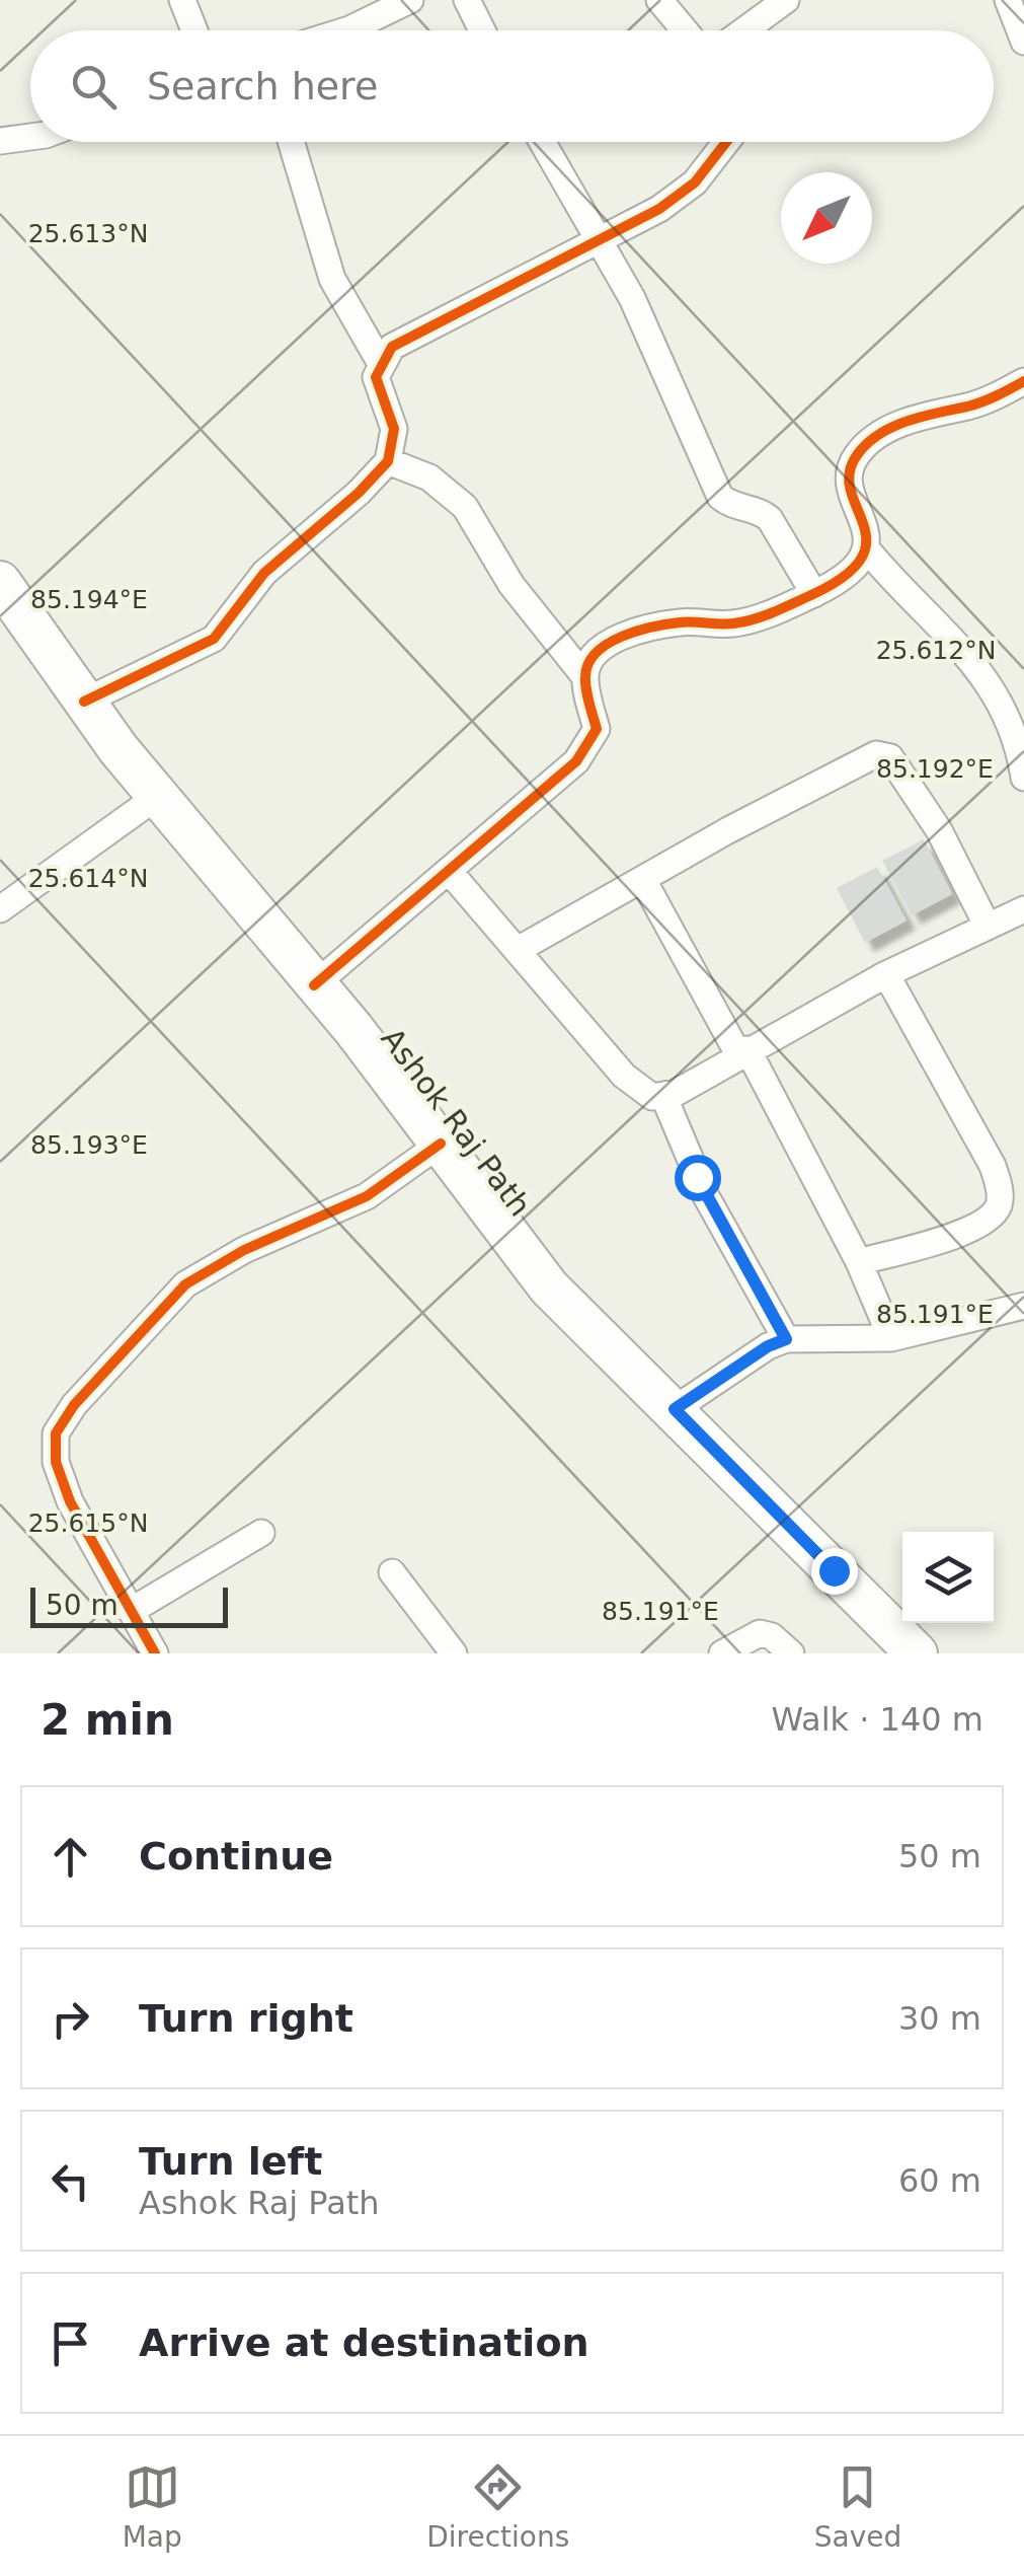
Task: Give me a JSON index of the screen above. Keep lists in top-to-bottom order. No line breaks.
{"streets":{"main road":["Ashok Raj Path"]},"scale_bar":"50 m","north":"bottom left","page":{"search":"Search here","scale":"50 m","heading":["2 min","Walk · 140 m"],"list":[["Continue","50 m"],["Turn right","30 m"],["Turn left","Ashok Raj Path","60 m"],"Arrive at destination"],"nav":["Map","Directions","Saved"]},"coordinates":["25.613°N","85.194°E","25.612°N","85.192°E","25.614°N","85.193°E","85.191°E","25.615°N"]}
